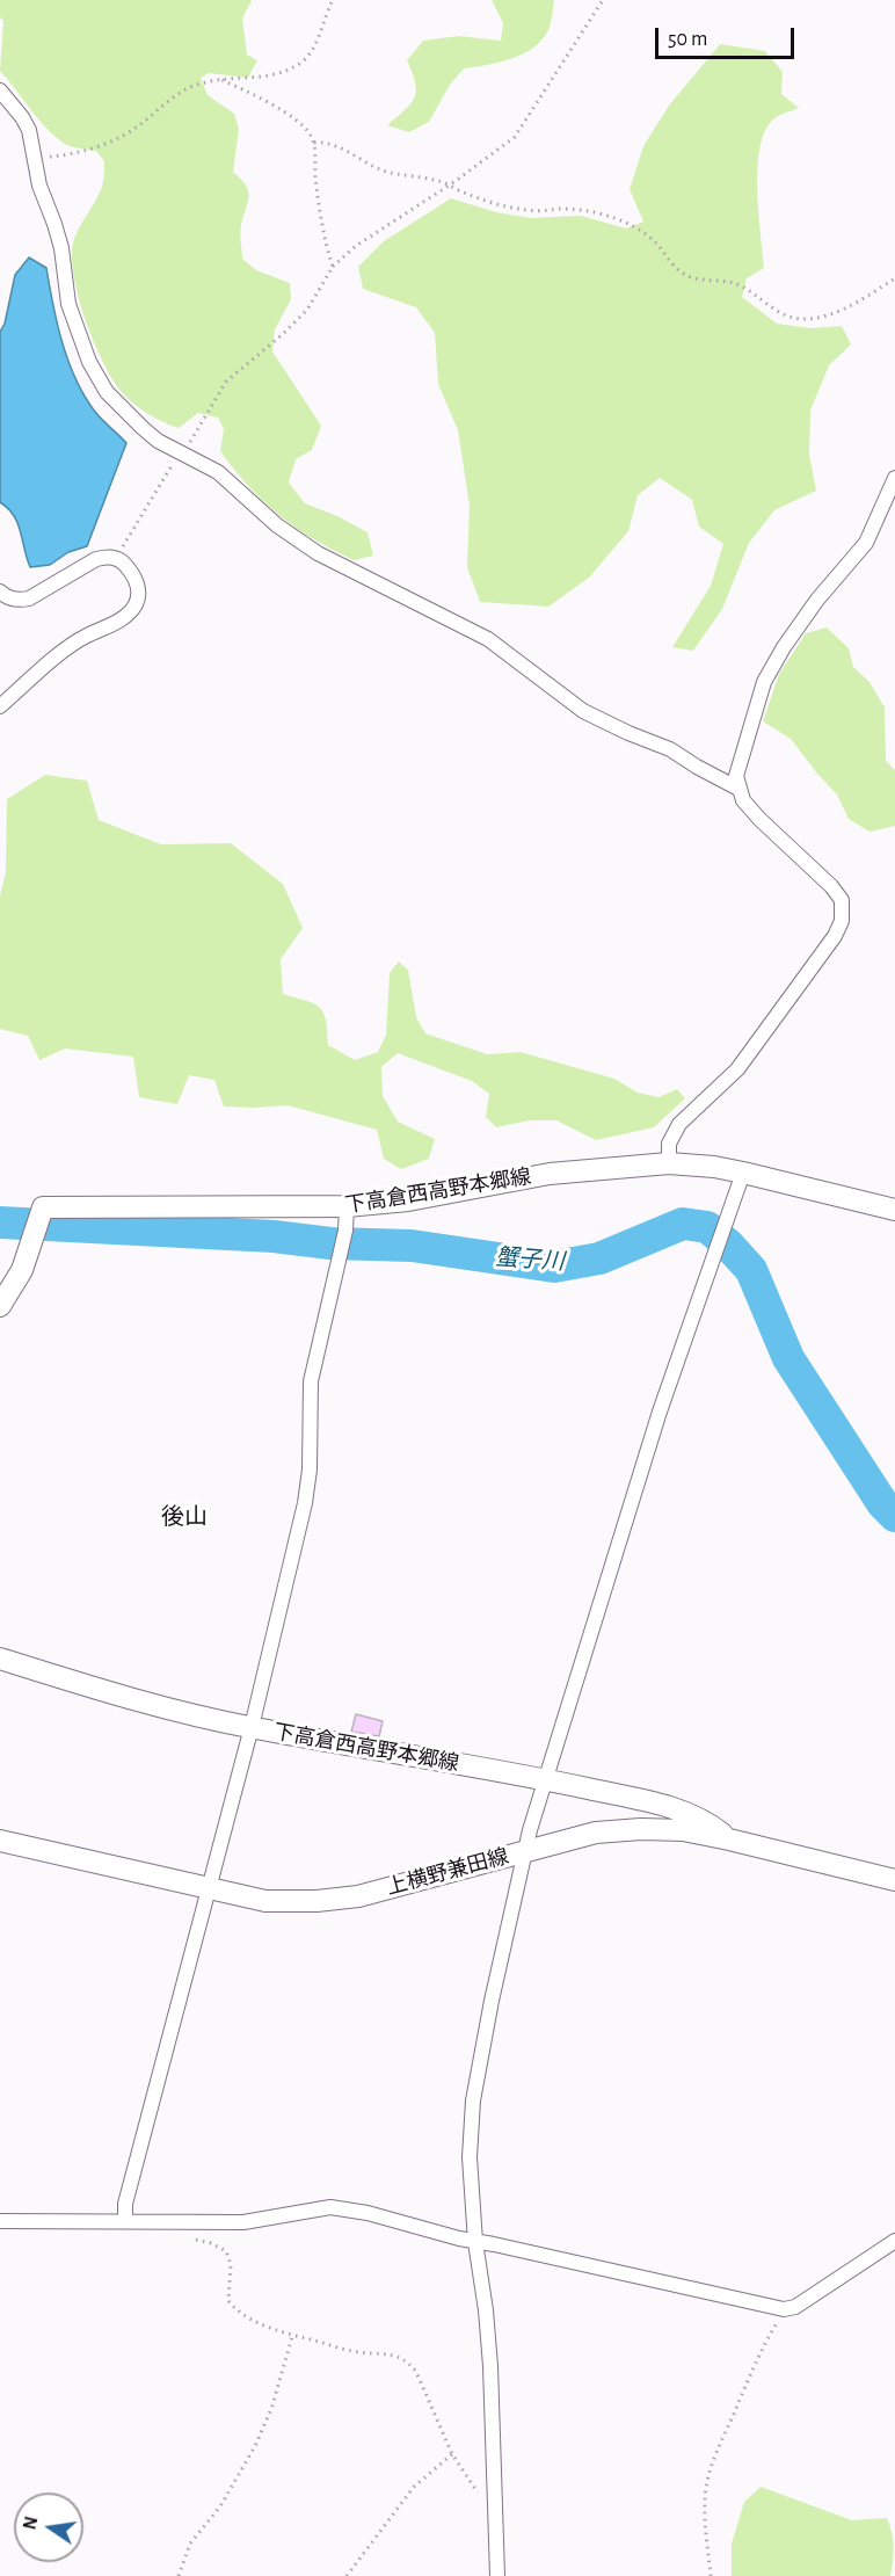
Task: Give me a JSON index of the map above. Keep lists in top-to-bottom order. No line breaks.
{"streets":{"main road":["下高倉西高野本郷線","上横野兼田線"]},"crossings":[["下高倉西高野本郷線","上横野兼田線"]],"districts":["後山"],"water":["蟹子川"],"scale_bar":"50 m","north":"left"}
